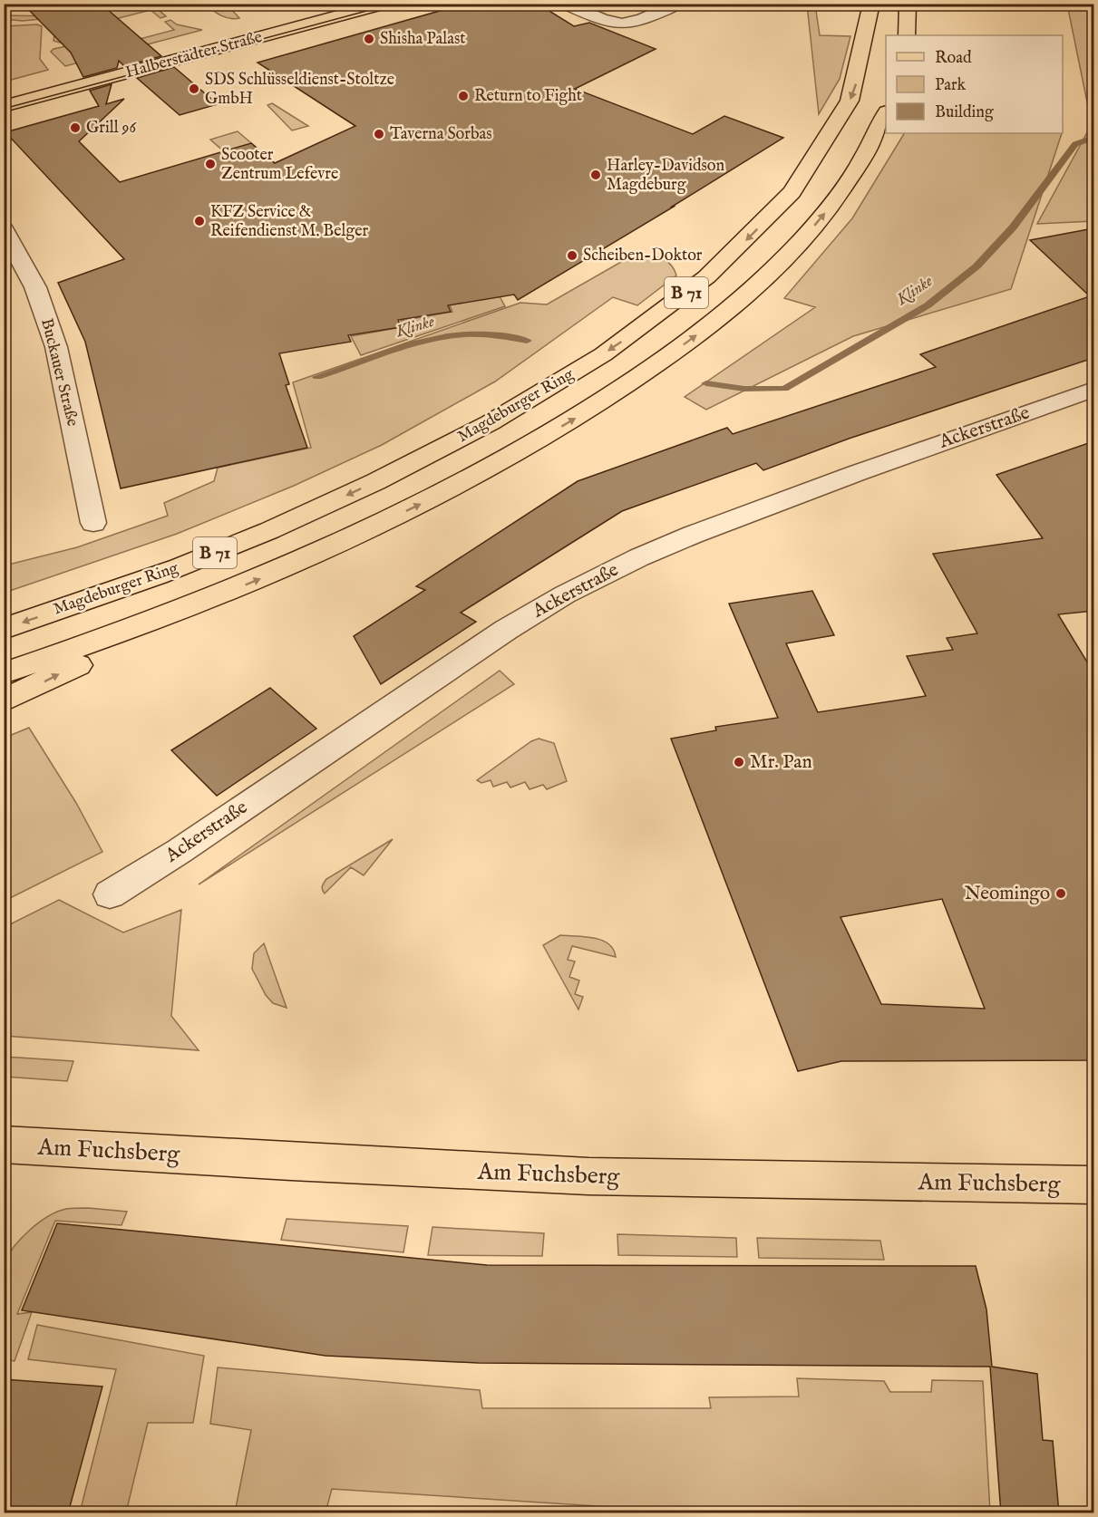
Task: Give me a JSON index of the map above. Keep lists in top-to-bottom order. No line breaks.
{"streets":{"main road":["Halberstädter Straße","B 71","Magdeburger Ring","Am Fuchsberg"],"street":["Buckauer Straße","Ackerstraße"]},"water":["Klinke"],"places":["Shisha Palast","SDS Schlüsseldienst-Stoltze GmbH","Return to Fight","Grill 96","Taverna Sorbas","Scooter Zentrum Lefevre","Harley-Davidson Magdeburg","KFZ Service & Reifendienst M. Belger","Scheiben-Doktor","Mr. Pan","Neomingo"],"legend":["Road","Park","Building"]}
